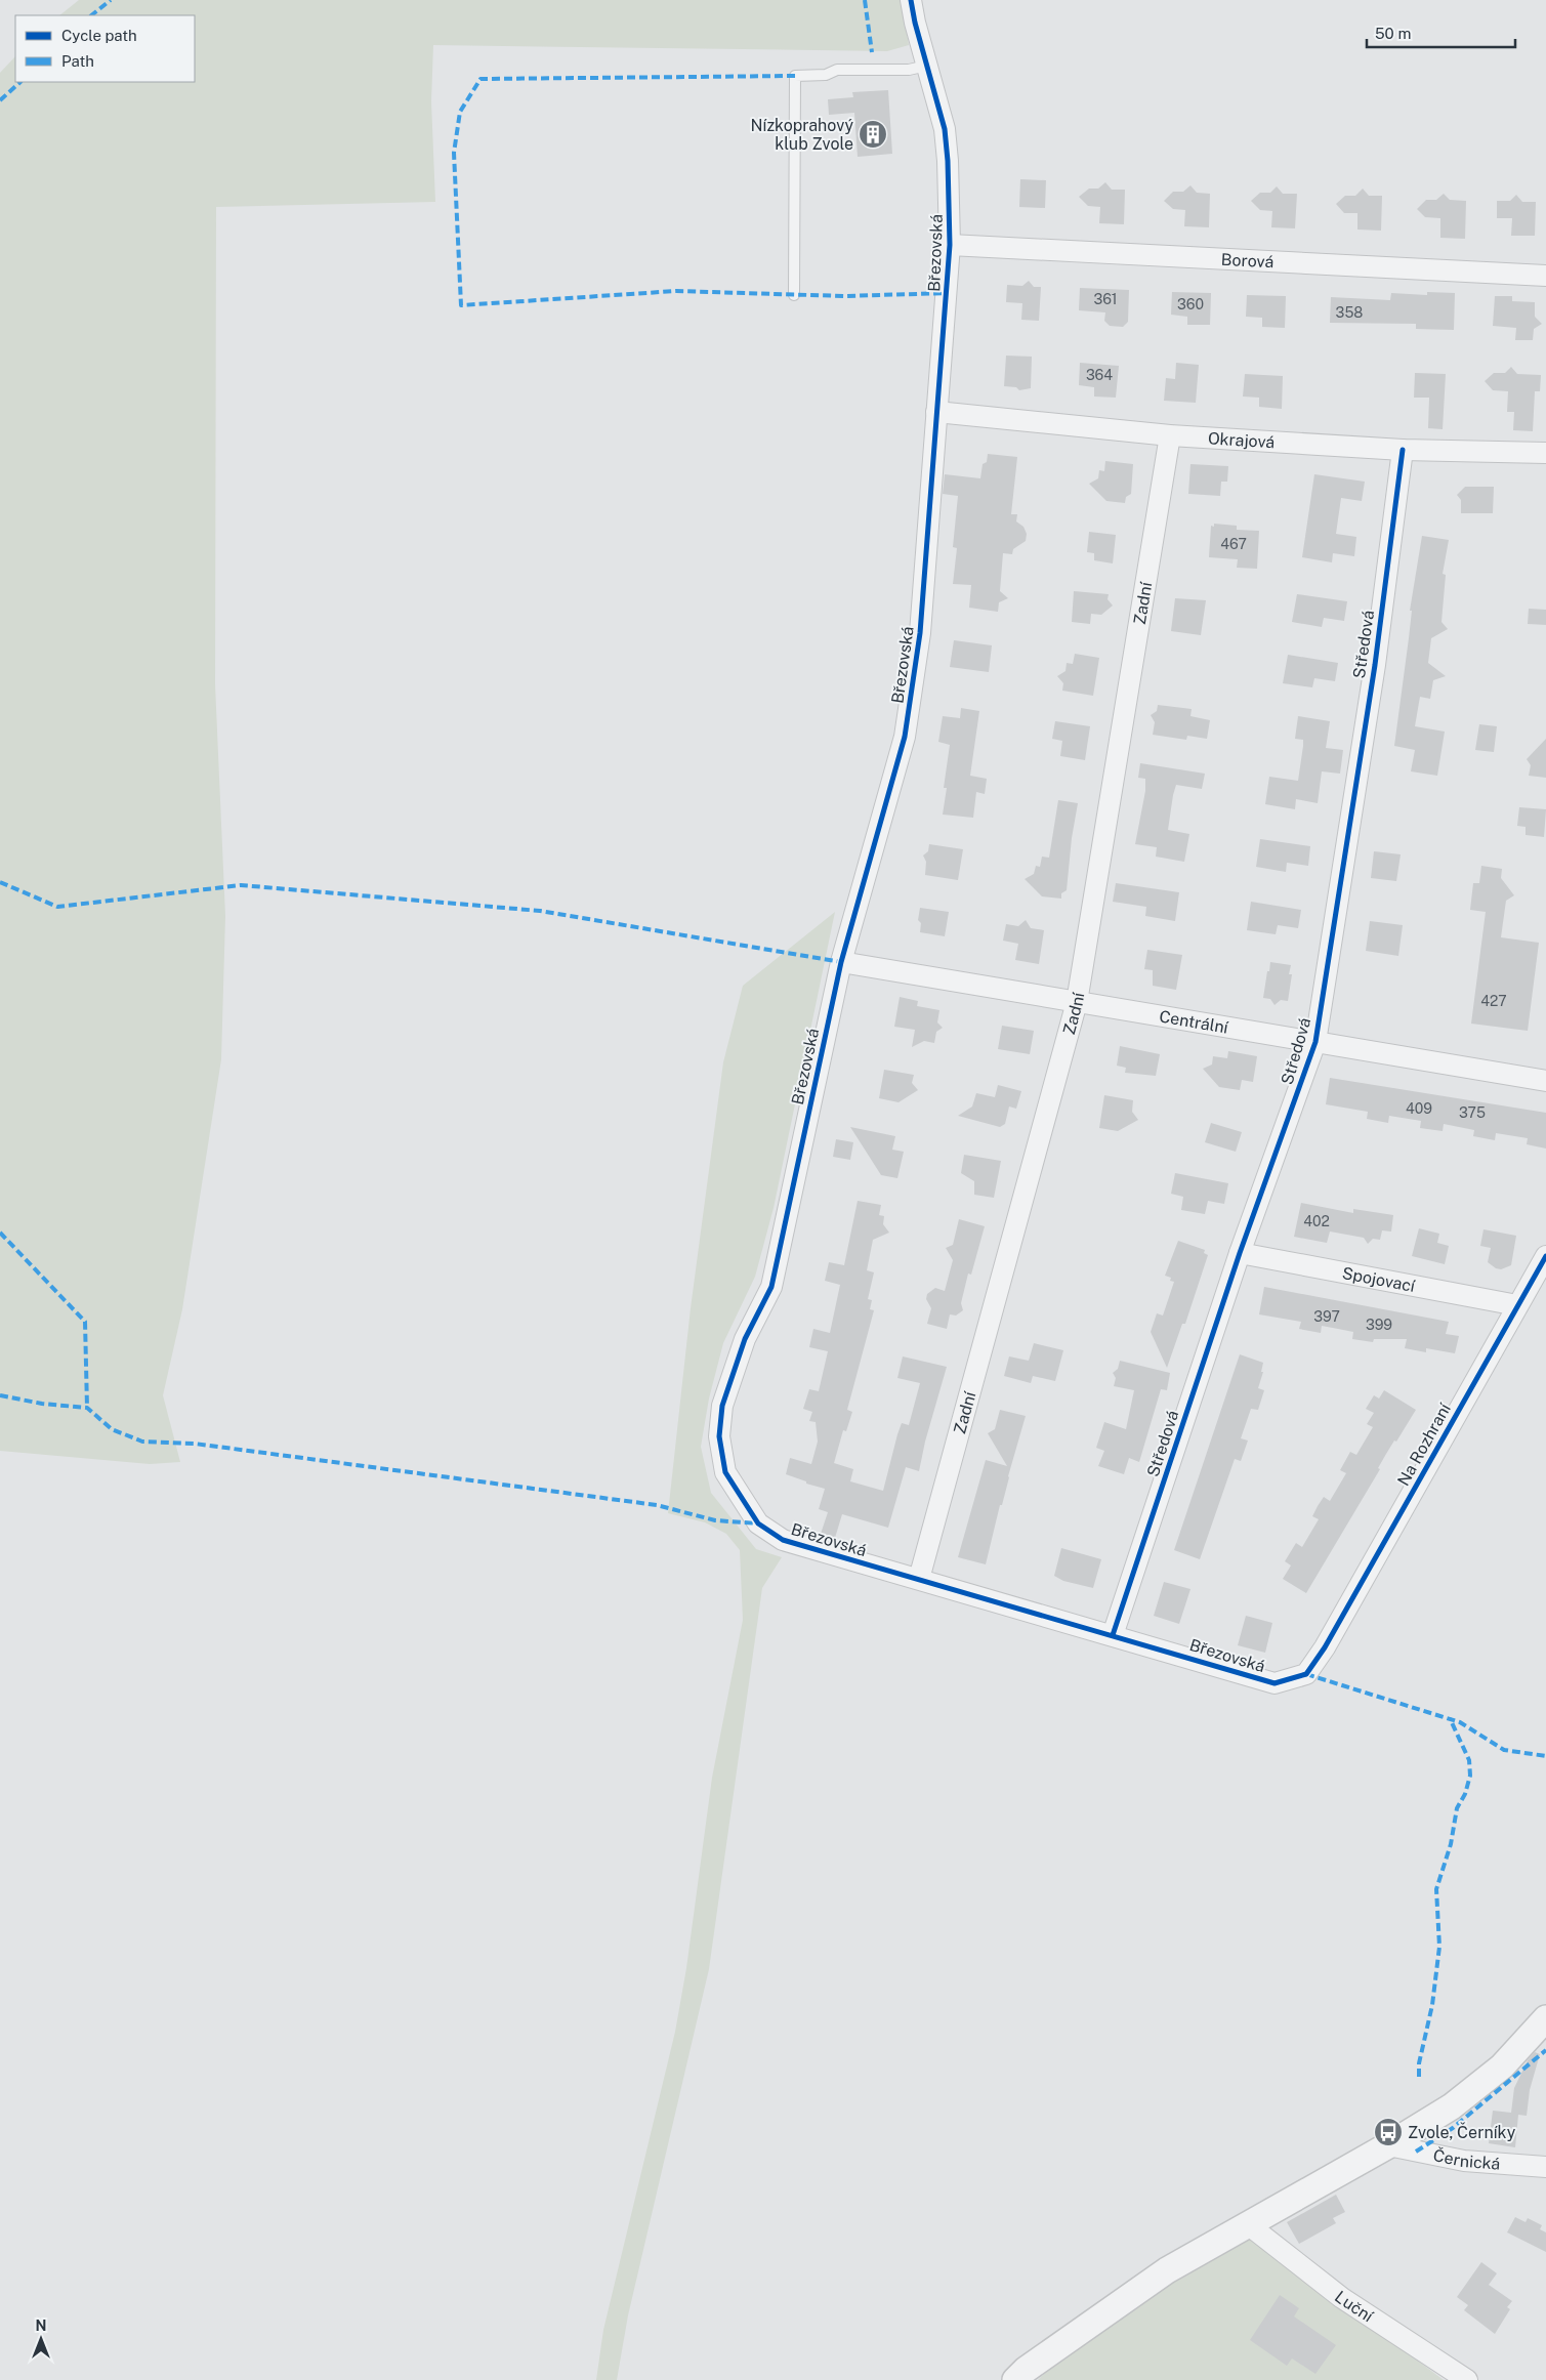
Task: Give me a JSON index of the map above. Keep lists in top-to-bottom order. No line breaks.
{"streets":{"street":["Březovská","Borová","Okrajová","Zadní","Středová","Centrální","Spojovací","Na Rozhraní","Černická","Luční"]},"crossings":[["Březovská","Borová"],["Březovská","Okrajová"],["Březovská","Zadní"],["Březovská","Středová"],["Březovská","Centrální"],["Březovská","Na Rozhraní"],["Okrajová","Zadní"],["Okrajová","Středová"],["Zadní","Centrální"],["Středová","Centrální"],["Středová","Spojovací"],["Spojovací","Na Rozhraní"]],"places":{"building":["Nízkoprahový klub Zvole"],"bus stop":["Zvole, Černíky"]},"house_numbers":["361","360","358","364","467","427","409","375","402","397","399"],"legend":["Cycle path","Path"],"scale_bar":"50 m","north":"top"}
